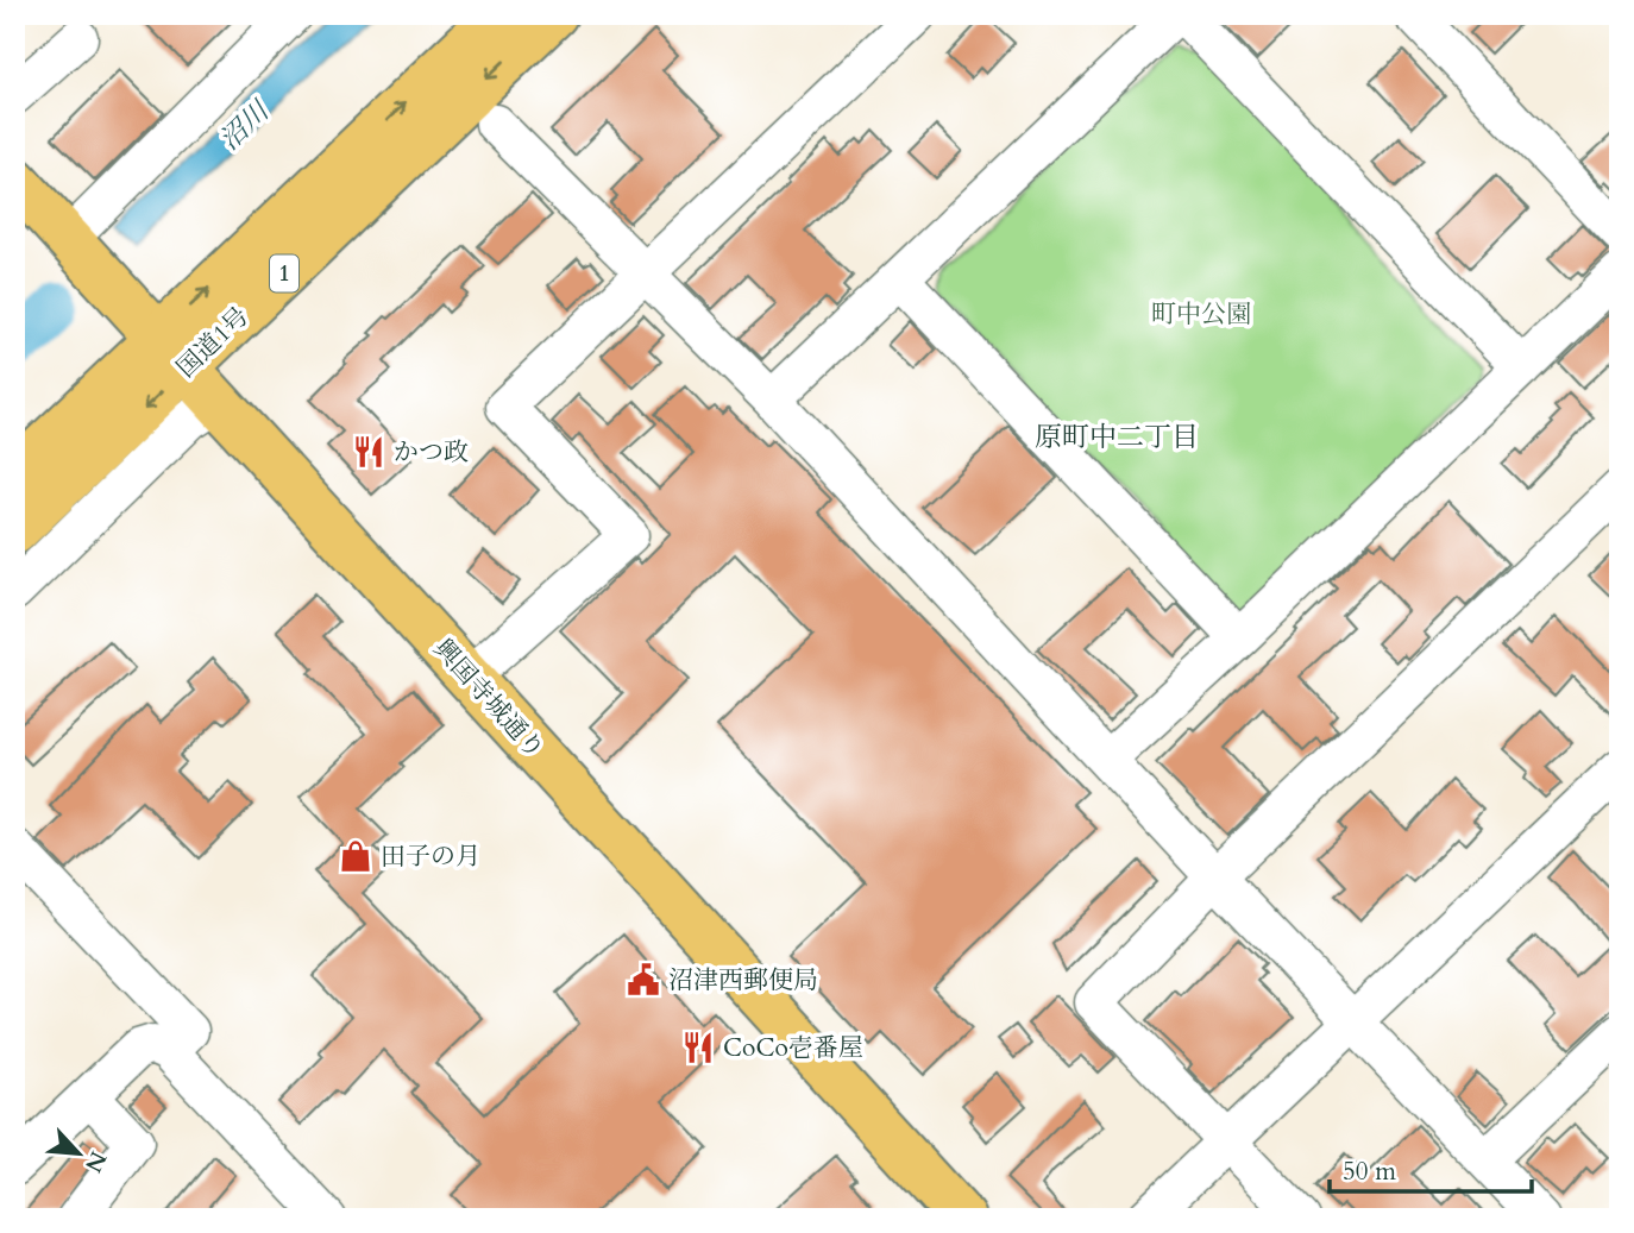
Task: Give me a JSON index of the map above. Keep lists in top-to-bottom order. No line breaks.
{"streets":{"main road":["1","国道1号","興国寺城通り"]},"crossings":[["国道1号","興国寺城通り"]],"districts":["原町中二丁目"],"water":["沼川"],"parks":["町中公園"],"places":{"restaurant":["かつ政","CoCo壱番屋"],"shop":["田子の月"],"public building":["沼津西郵便局"]},"scale_bar":"50 m","north":"bottom right"}
